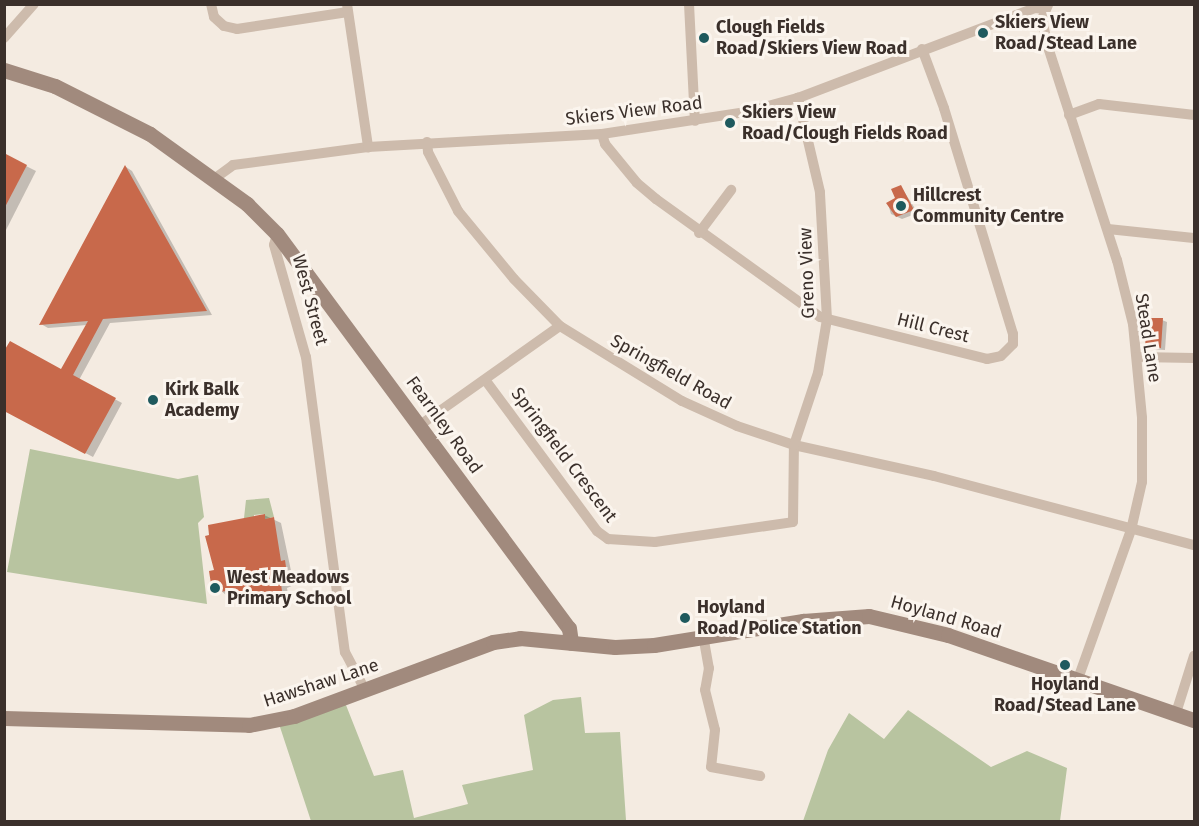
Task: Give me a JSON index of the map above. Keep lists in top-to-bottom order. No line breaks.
{"streets":{"main road":["West Street","Fearnley Road","Hoyland Road","Hawshaw Lane"],"street":["Skiers View Road","Greno View","Hill Crest","Stead Lane","Springfield Road","Springfield Crescent"]},"crossings":[["Skiers View Road","Greno View"],["Skiers View Road","West Street"],["Skiers View Road","Hill Crest"],["Skiers View Road","Stead Lane"],["Skiers View Road","Springfield Road"],["Greno View","Hill Crest"],["Greno View","Springfield Road"],["Greno View","Springfield Crescent"],["West Street","Fearnley Road"],["West Street","Hawshaw Lane"],["Stead Lane","Springfield Road"],["Stead Lane","Hoyland Road"],["Springfield Road","Springfield Crescent"],["Fearnley Road","Hoyland Road"],["Fearnley Road","Hawshaw Lane"],["Hoyland Road","Hawshaw Lane"]],"places":["Skiers View Road/Stead Lane","Clough Fields Road/Skiers View Road","Skiers View Road/Clough Fields Road","Hillcrest Community Centre","Kirk Balk Academy","West Meadows Primary School","Hoyland Road/Police Station","Hoyland Road/Stead Lane"]}
